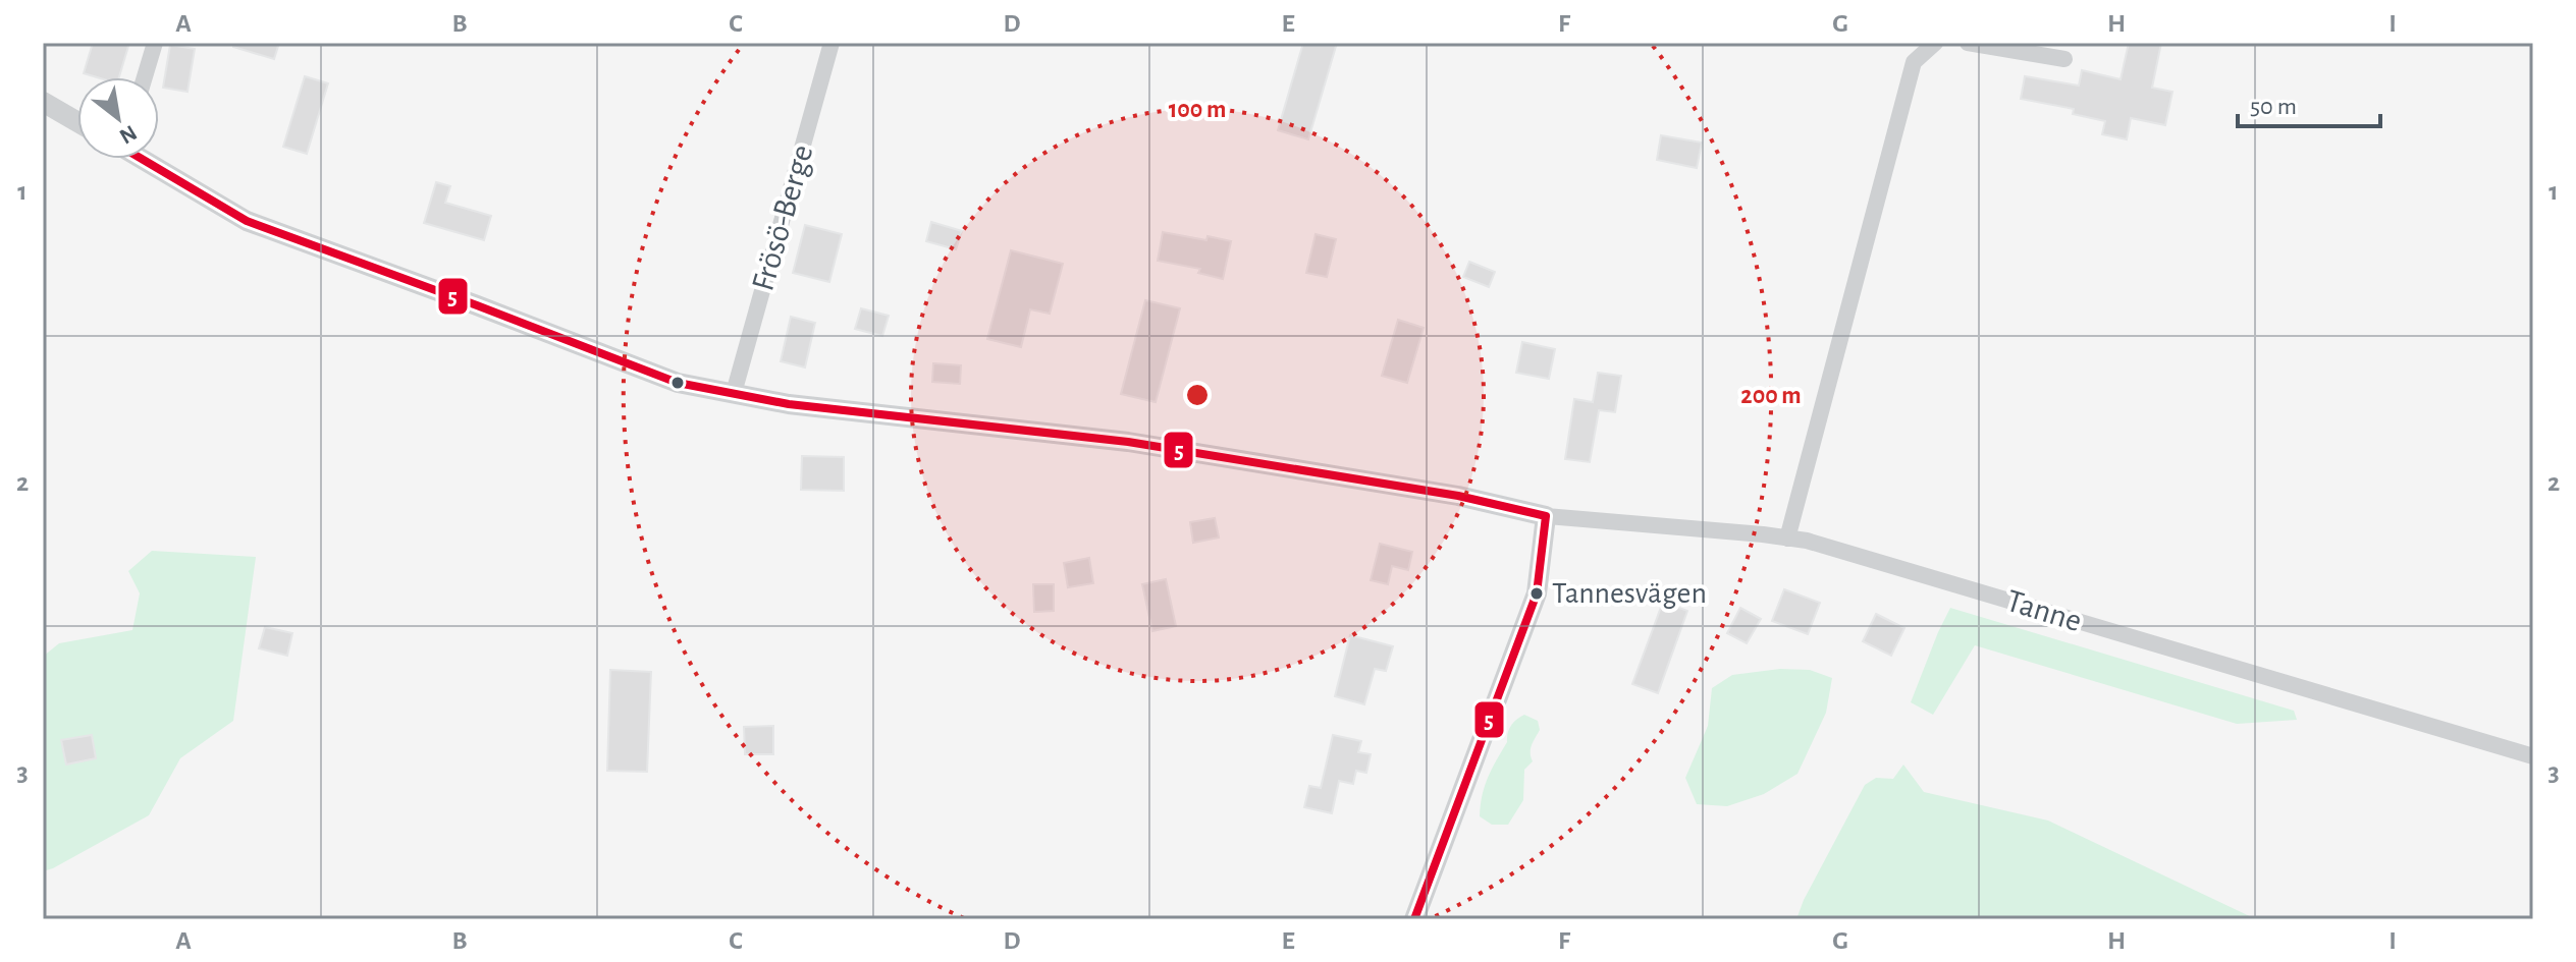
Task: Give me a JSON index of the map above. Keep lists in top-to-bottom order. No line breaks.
{"streets":{"street":["Frösö-Berge","Tanne"]},"places":["Tannesvägen"],"lines":["transit line 5"],"scale_bar":"50 m","north":"bottom right","grid":{"columns":["A","B","C","D","E","F","G","H","I"],"rows":["1","2","3"]},"rings":["100 m","200 m"]}
